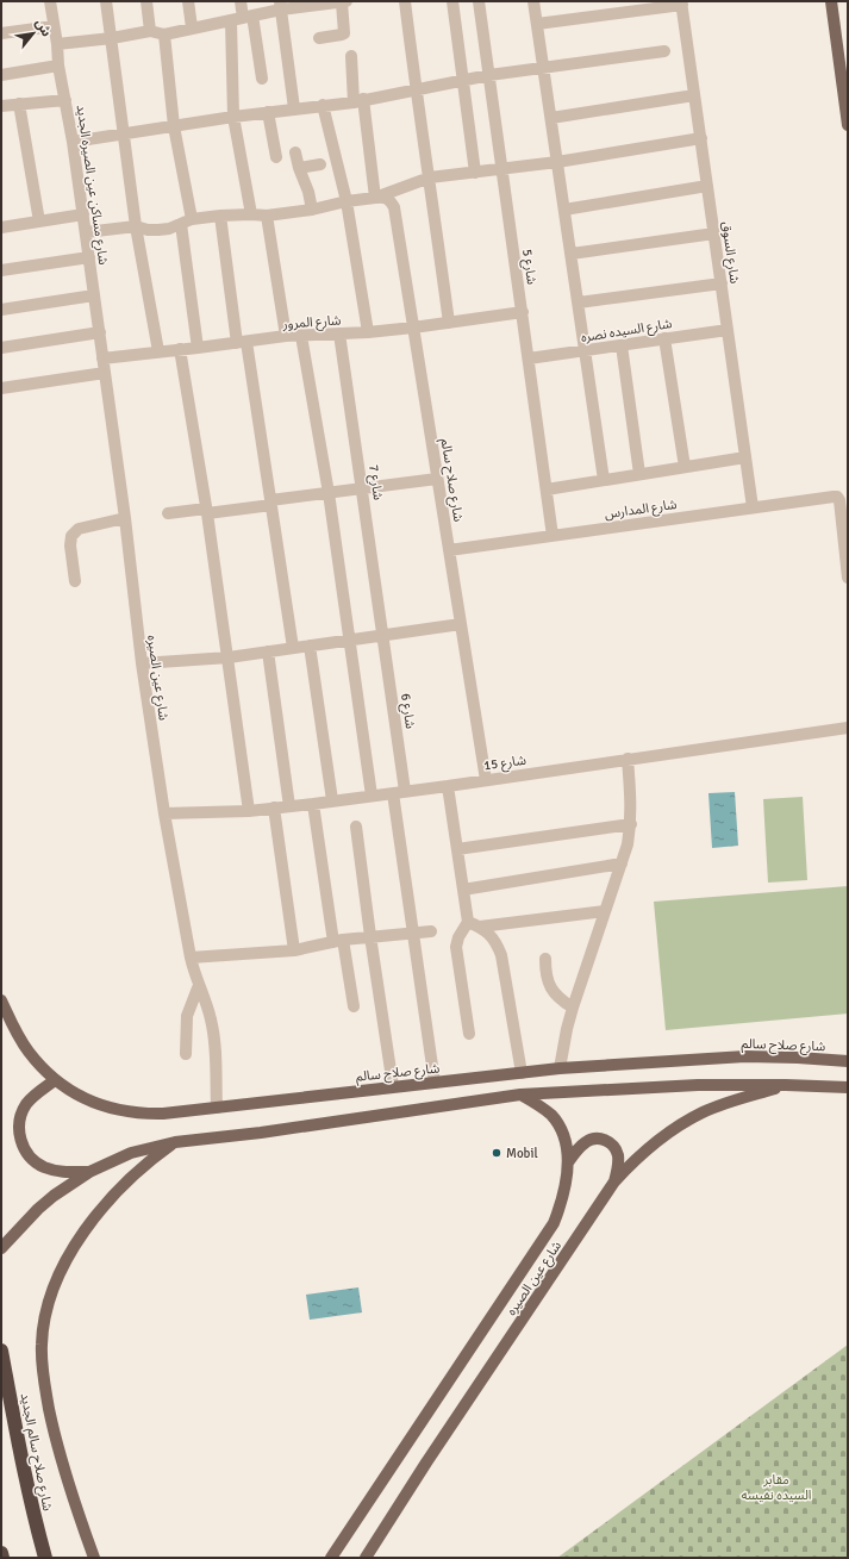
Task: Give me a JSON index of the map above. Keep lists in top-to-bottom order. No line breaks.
{"streets":{"highway":["شارع صلاح سالم الجديد"],"main road":["شارع صلاح سالم","شارع عين الصيره"],"street":["شارع مساكن عين الصيره الجديد","شارع السوق","شارع 5","شارع المرور","شارع السيده نصره","شارع 7","شارع المدارس","شارع 6","شارع 15"]},"crossings":[["شارع مساكن عين الصيره الجديد","شارع المرور"],["شارع مساكن عين الصيره الجديد","شارع عين الصيره"],["شارع السوق","شارع السيده نصره"],["شارع السوق","شارع المدارس"],["شارع 5","شارع المرور"],["شارع 5","شارع السيده نصره"],["شارع 5","شارع المدارس"],["شارع المرور","شارع صلاح سالم"],["شارع المرور","شارع 7"],["شارع صلاح سالم","شارع المدارس"],["شارع صلاح سالم","شارع عين الصيره"],["شارع صلاح سالم","شارع 6"],["شارع صلاح سالم","شارع 15"],["شارع 7","شارع 6"],["شارع عين الصيره","شارع 15"],["شارع 6","شارع 15"]],"parks":["مقابر السيده نفيسه"],"places":["Mobil"],"north":"top right"}
